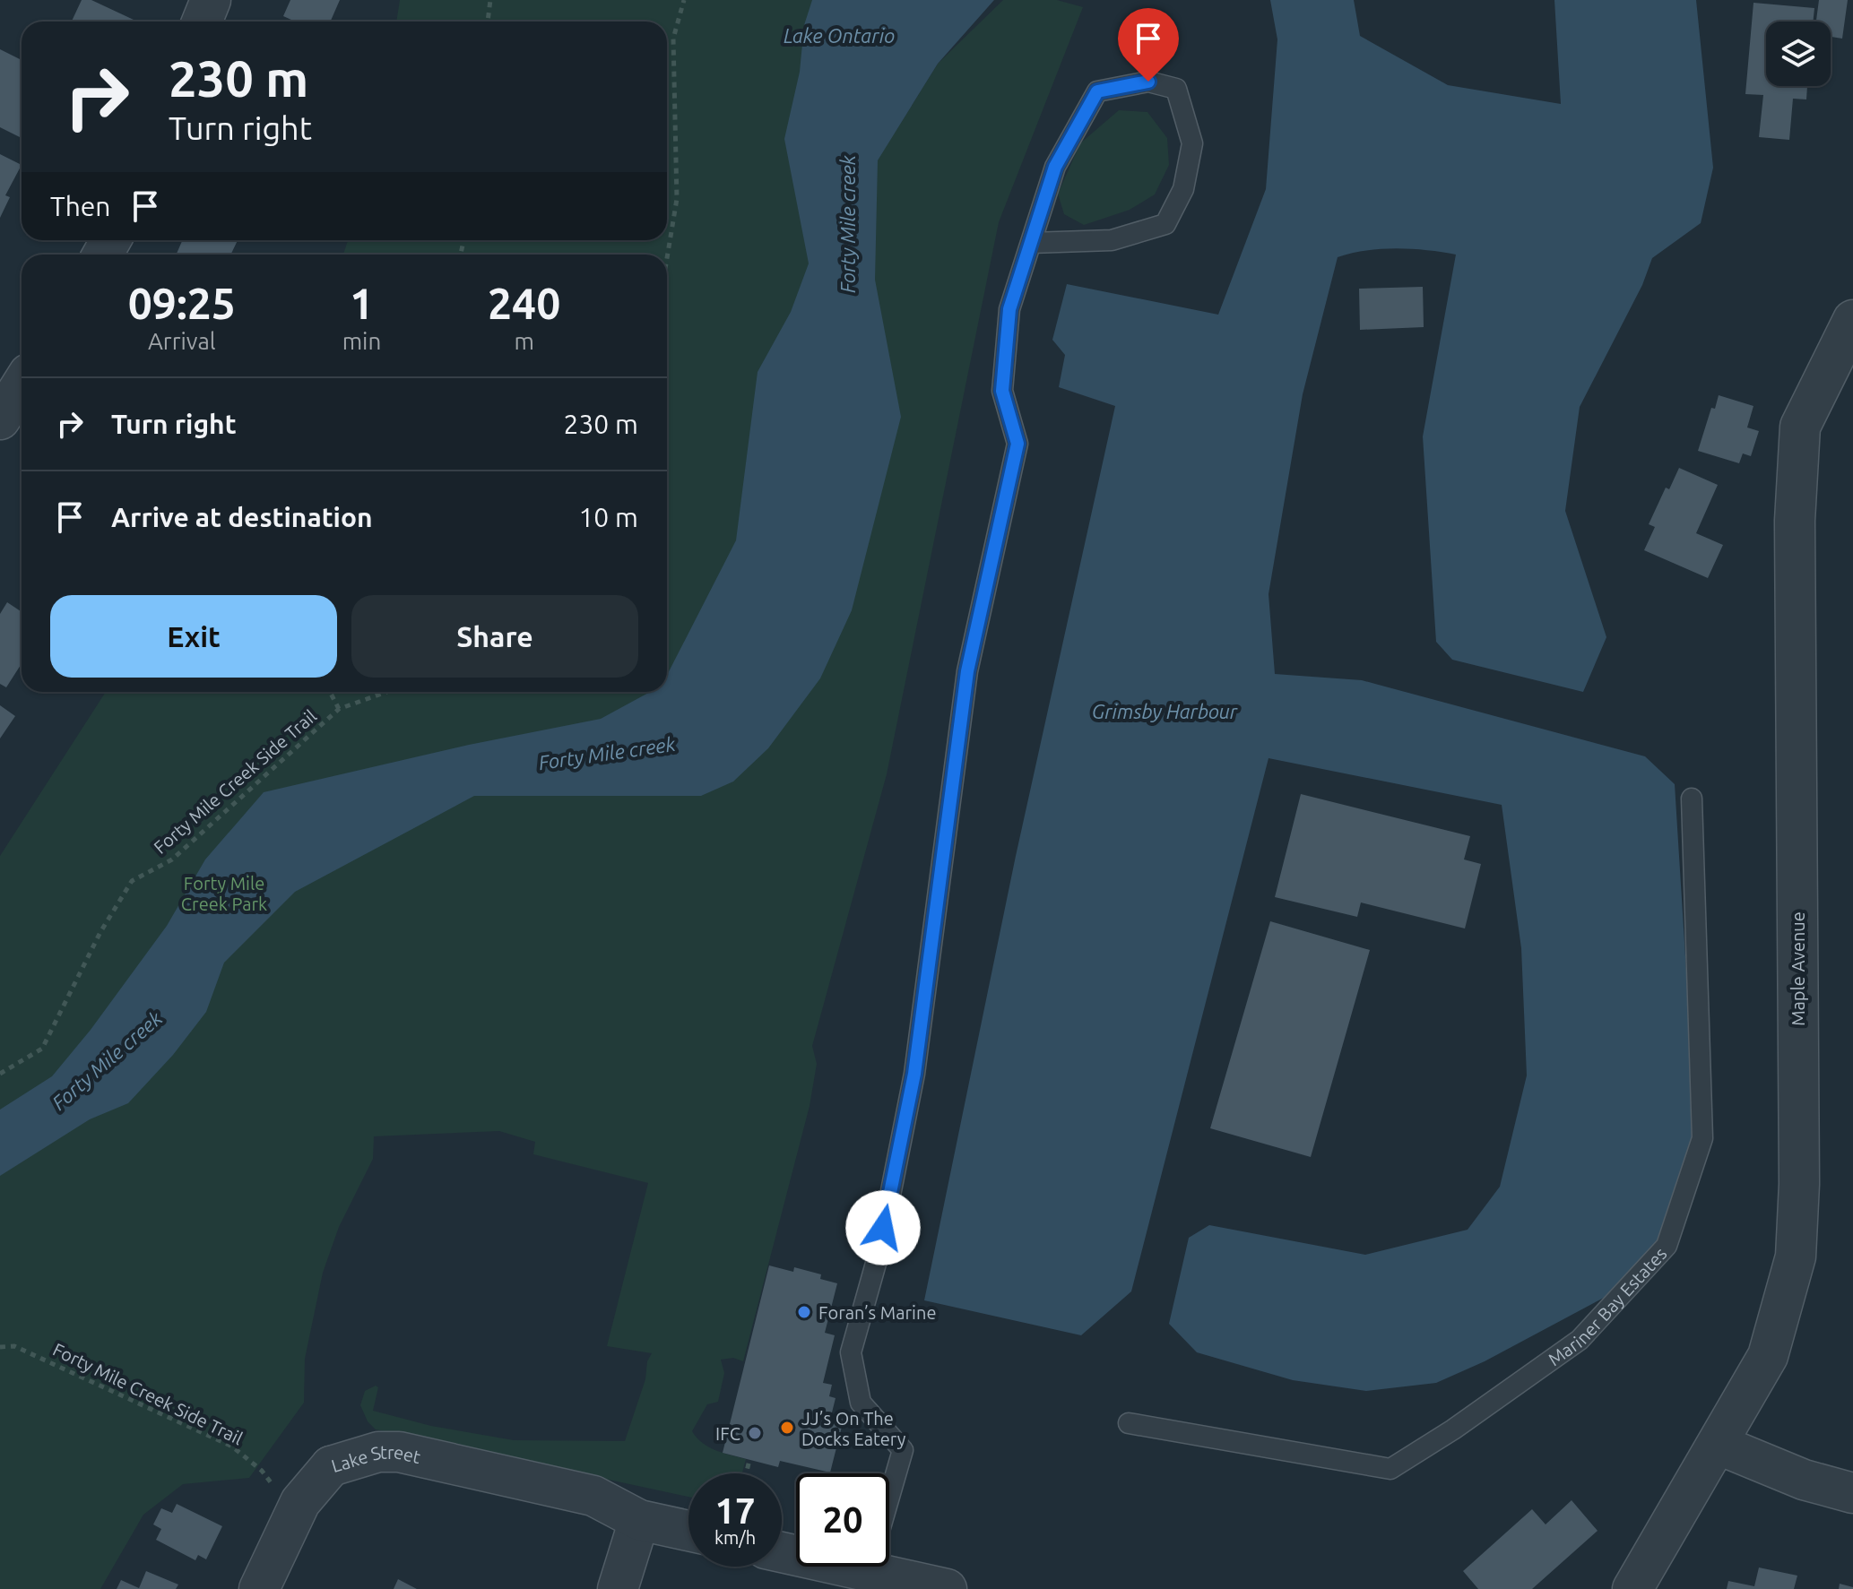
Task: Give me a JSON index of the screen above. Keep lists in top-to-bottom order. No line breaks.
{"streets":{"street":["Maple Avenue","Lake Street"],"lane":["Mariner Bay Estates"],"path":["Forty Mile Creek Side Trail"]},"water":["Lake Ontario","Forty Mile creek","Grimsby Harbour"],"parks":["Forty Mile Creek Park"],"places":["Foran’s Marine","JJ’s On The Docks Eatery","IFC"],"page":{"turn":["230 m","Turn right"],"then":"Then","eta":["09:25","Arrival","1","min","240","m"],"list":[{"name":"Turn right","value":"230 m"},{"name":"Arrive at destination","value":"10 m"}],"buttons":["Exit","Share"],"speed":"17 km/h","limit":"20"}}
